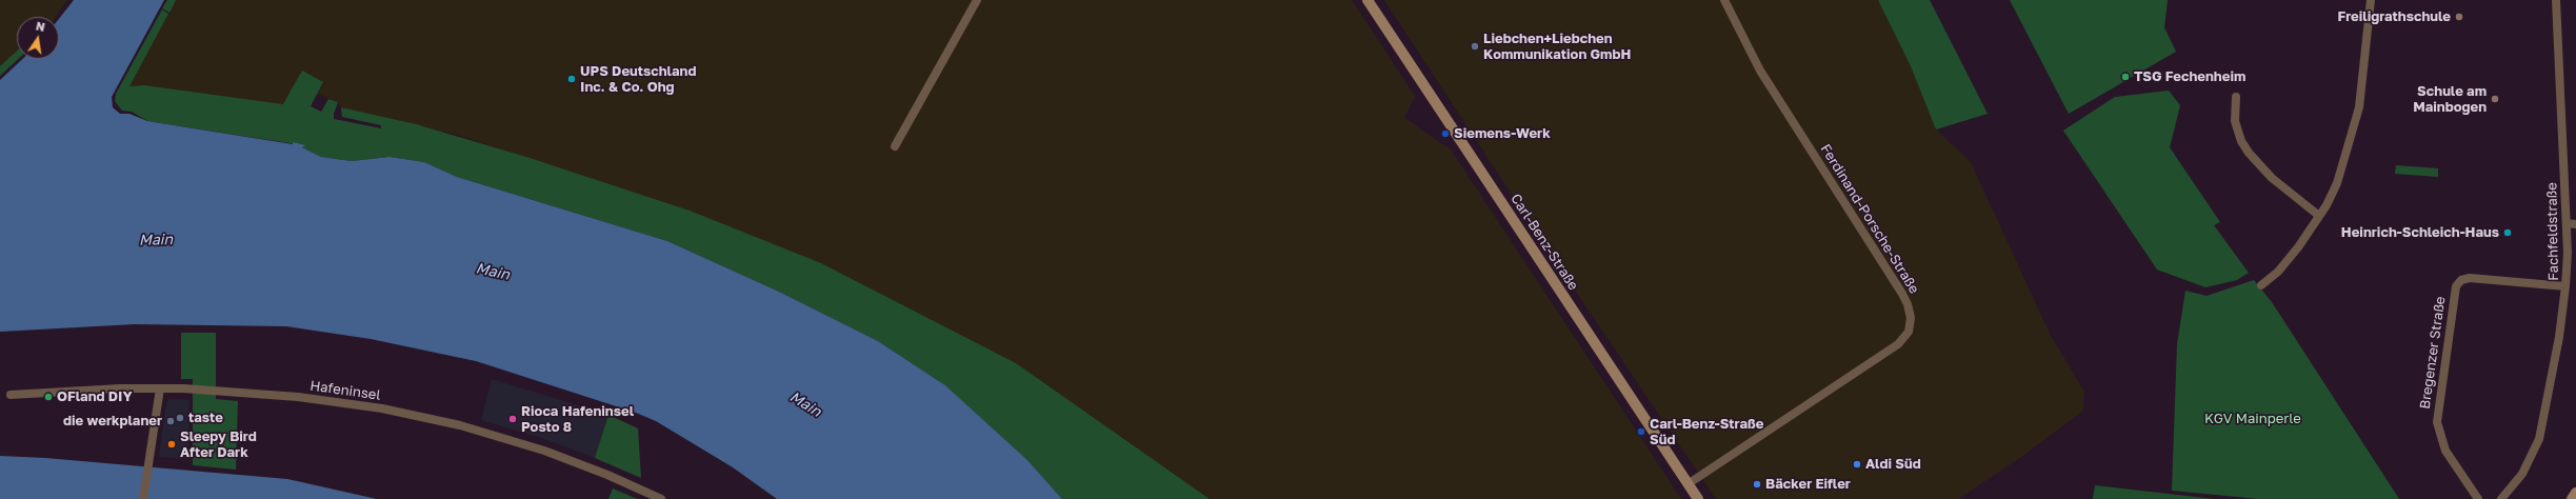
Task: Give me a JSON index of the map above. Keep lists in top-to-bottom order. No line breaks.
{"streets":{"main road":["Carl-Benz-Straße"],"street":["Ferdinand-Porsche-Straße","Fachfeldstraße","Bregenzer Straße","Hafeninsel"]},"crossings":[["Ferdinand-Porsche-Straße","Carl-Benz-Straße"],["Fachfeldstraße","Bregenzer Straße"]],"water":["Main"],"parks":["KGV Mainperle"],"places":["Freiligrathschule","Liebchen+Liebchen Kommunikation GmbH","TSG Fechenheim","UPS Deutschland Inc. & Co. Ohg","Schule am Mainbogen","Siemens-Werk","Heinrich-Schleich-Haus","OFland DIY","taste","Rioca Hafeninsel Posto 8","die werkplaner","Carl-Benz-Straße Süd","Sleepy Bird After Dark","Aldi Süd","Bäcker Eifler"],"north":"top"}
